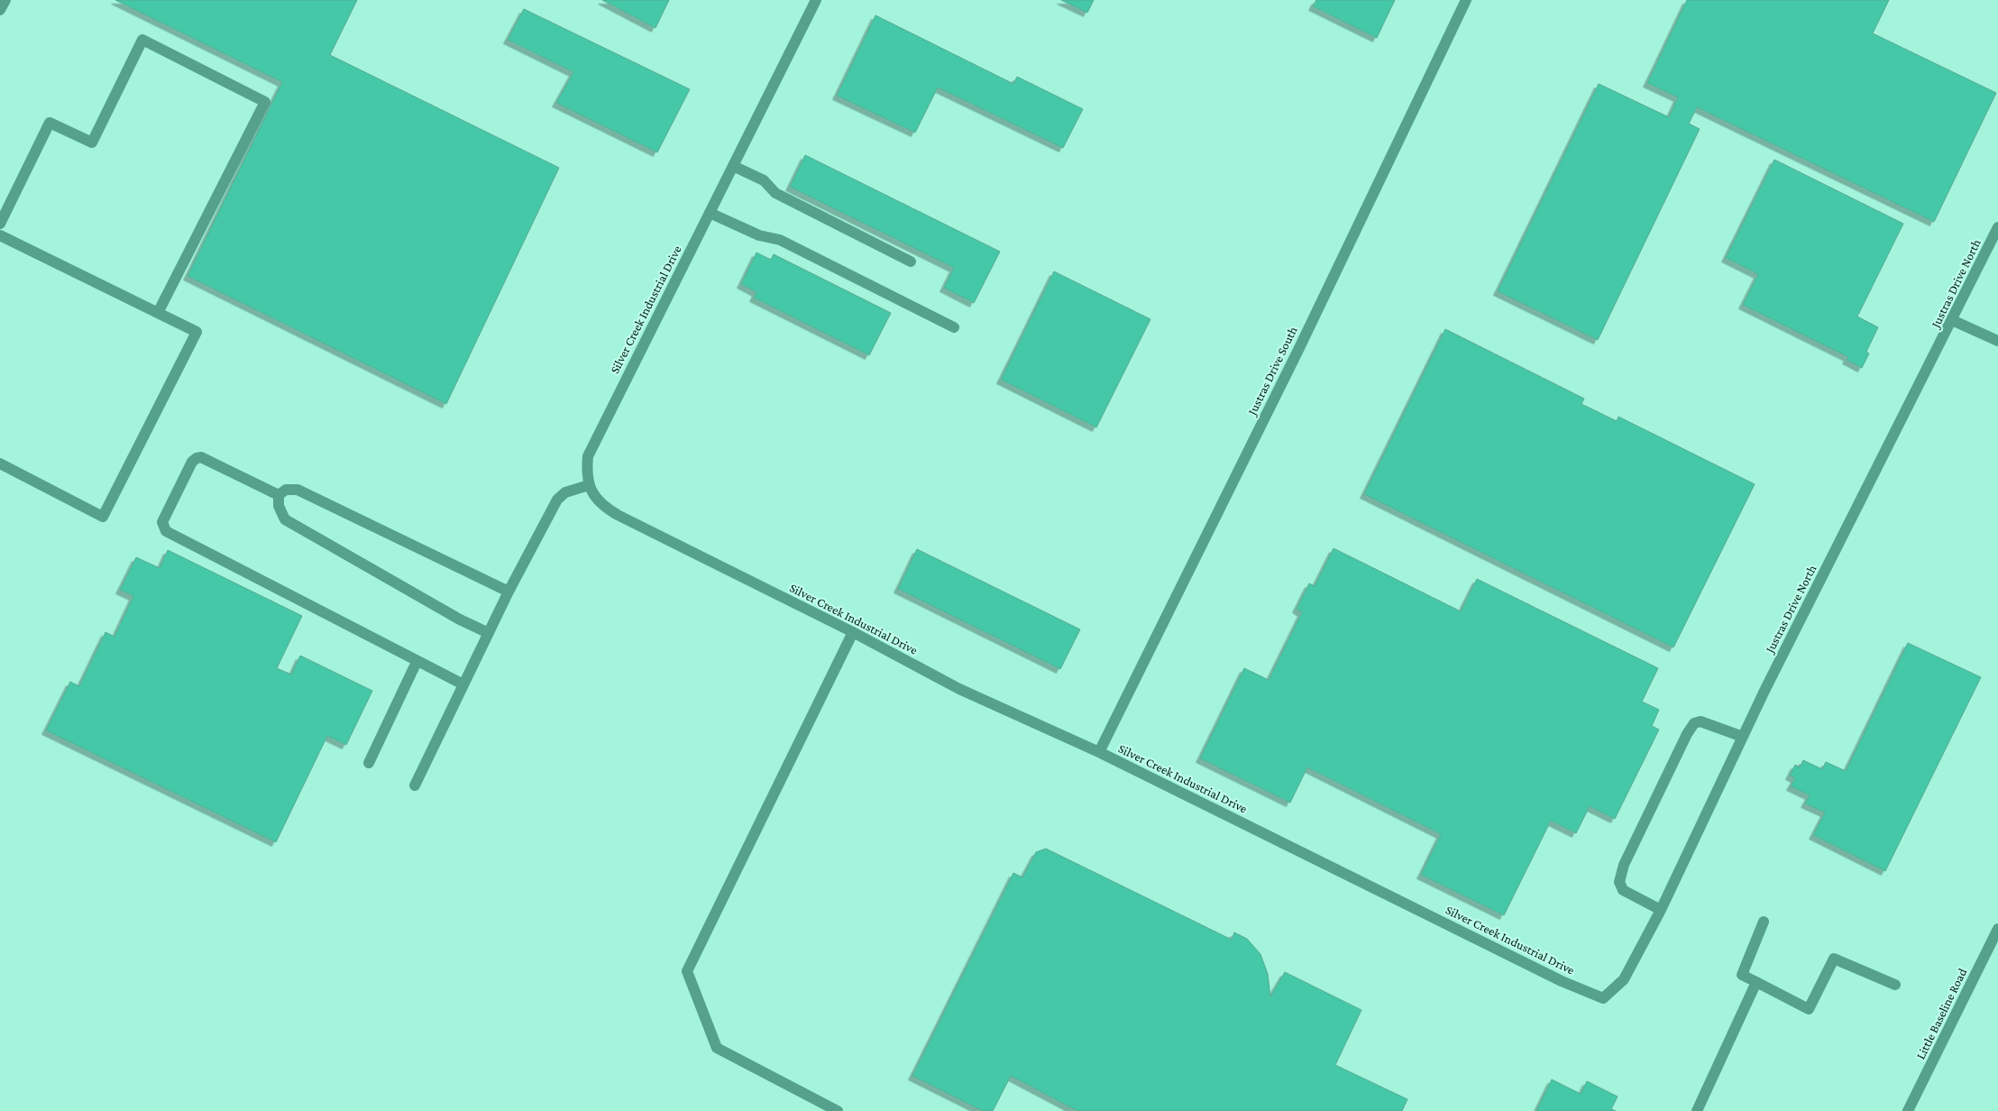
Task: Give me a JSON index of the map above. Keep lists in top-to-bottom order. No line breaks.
{"streets":{"street":["Justras Drive North","Silver Creek Industrial Drive","Justras Drive South","Little Baseline Road"]},"crossings":[["Justras Drive North","Silver Creek Industrial Drive"],["Silver Creek Industrial Drive","Justras Drive South"]]}
